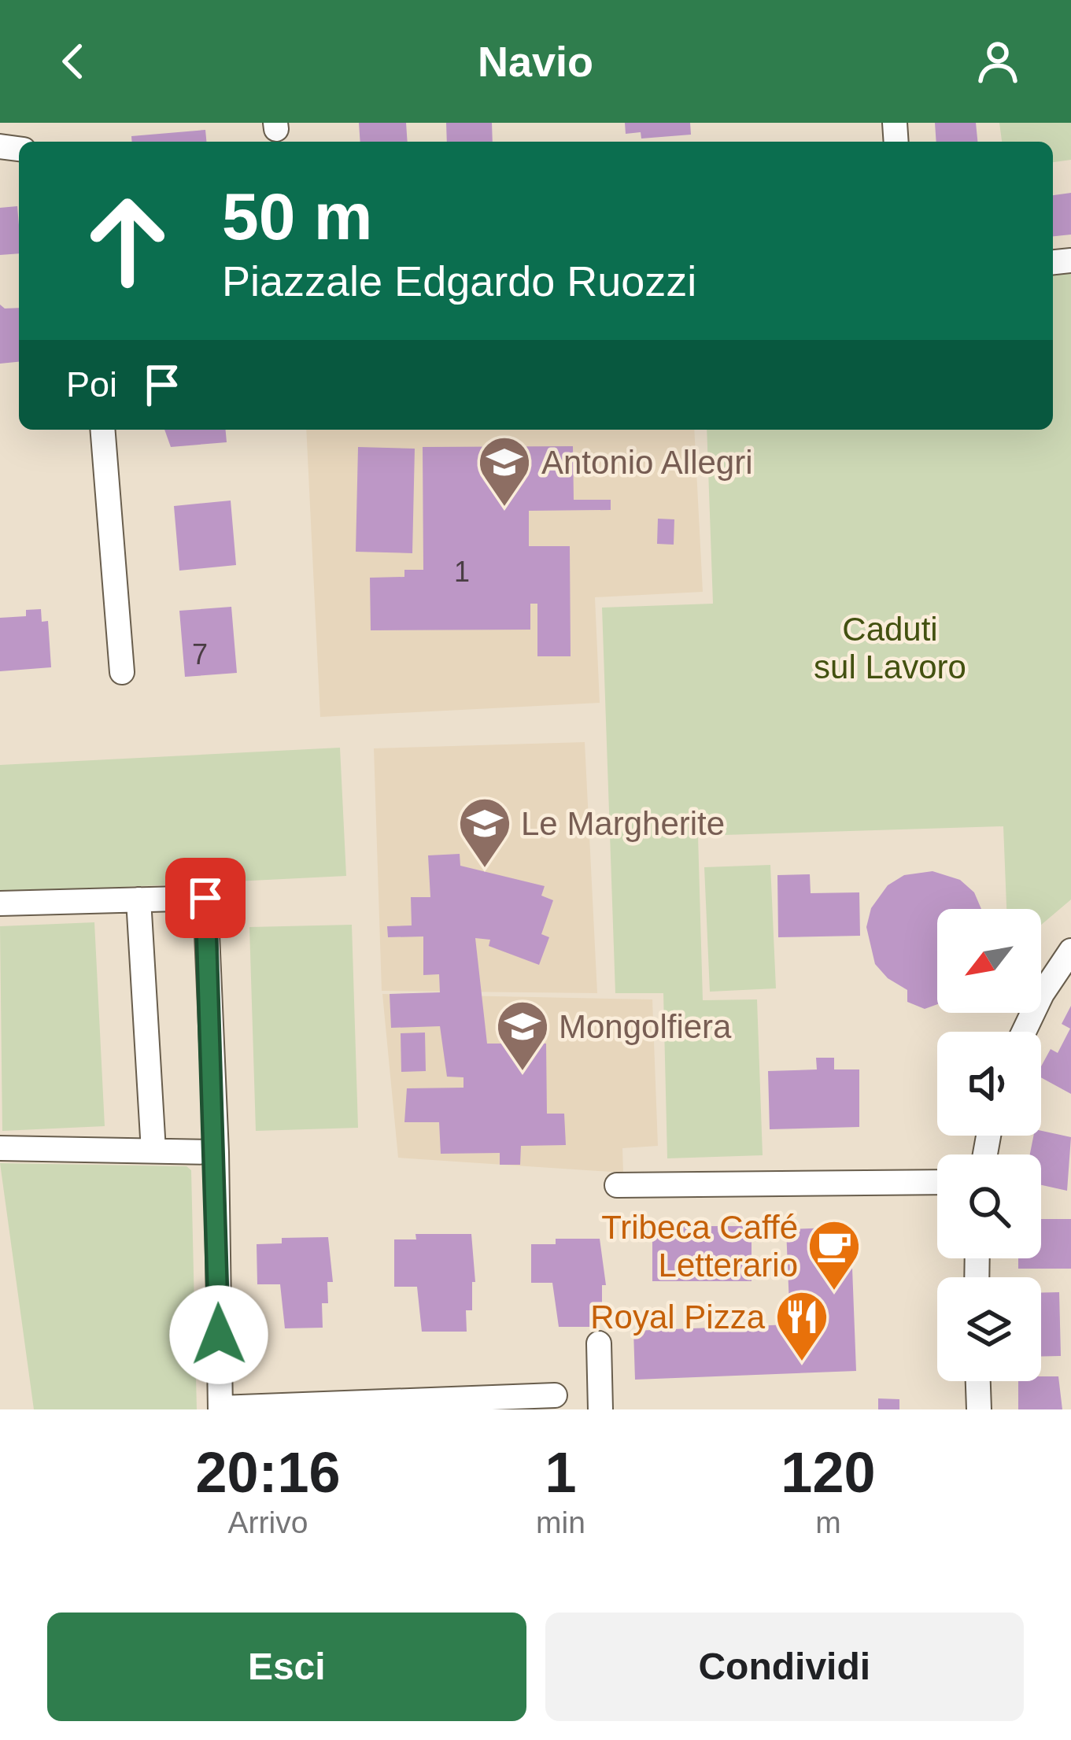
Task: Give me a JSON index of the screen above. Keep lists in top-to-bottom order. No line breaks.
{"parks":["Caduti sul Lavoro"],"places":{"school or university":["Antonio Allegri","Le Margherite","Mongolfiera"],"cafe":["Tribeca Caffé Letterario"],"restaurant":["Royal Pizza"]},"house_numbers":["1","7"],"north":"bottom left","page":{"header":"Navio","turn":["50 m","Piazzale Edgardo Ruozzi"],"then":"Poi","eta":["20:16","Arrivo","1","min","120","m"],"buttons":["Esci","Condividi"]}}
